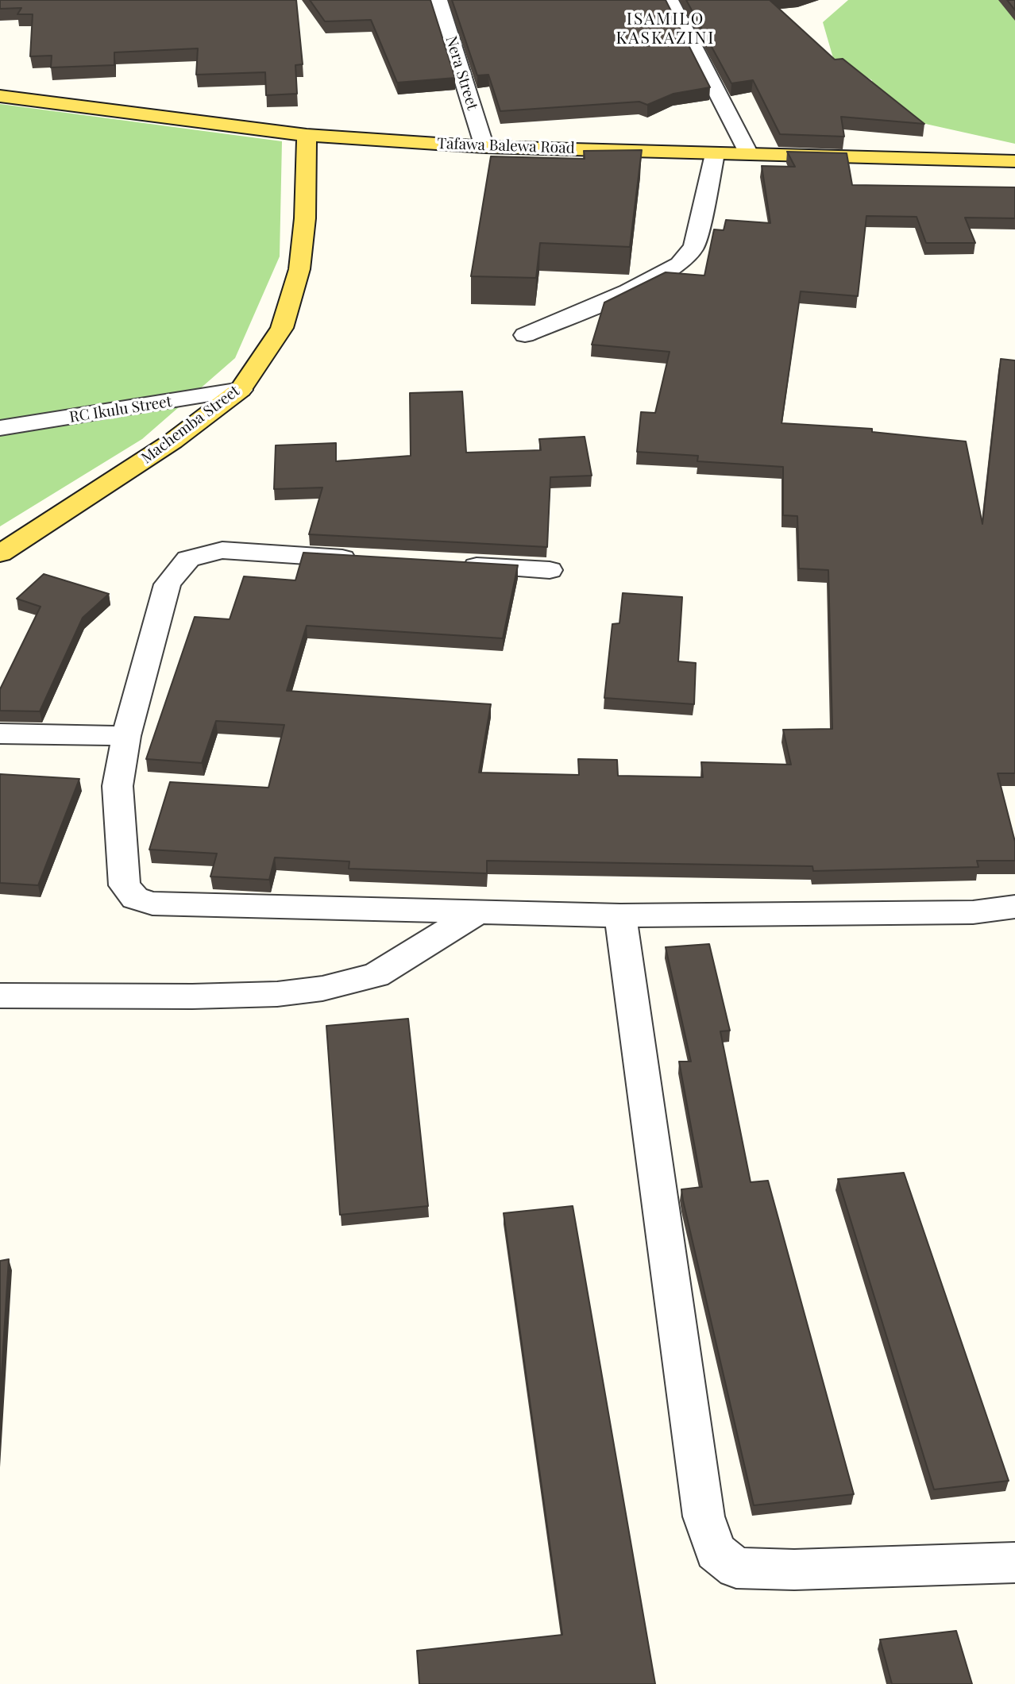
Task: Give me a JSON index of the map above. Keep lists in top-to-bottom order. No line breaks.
{"streets":{"main road":["Tafawa Balewa Road","Machemba Street"],"street":["Nera Street","RC Ikulu Street"]},"crossings":[["Nera Street","Tafawa Balewa Road"],["Tafawa Balewa Road","Machemba Street"],["RC Ikulu Street","Machemba Street"]],"districts":["ISAMILO KASKAZINI"]}
